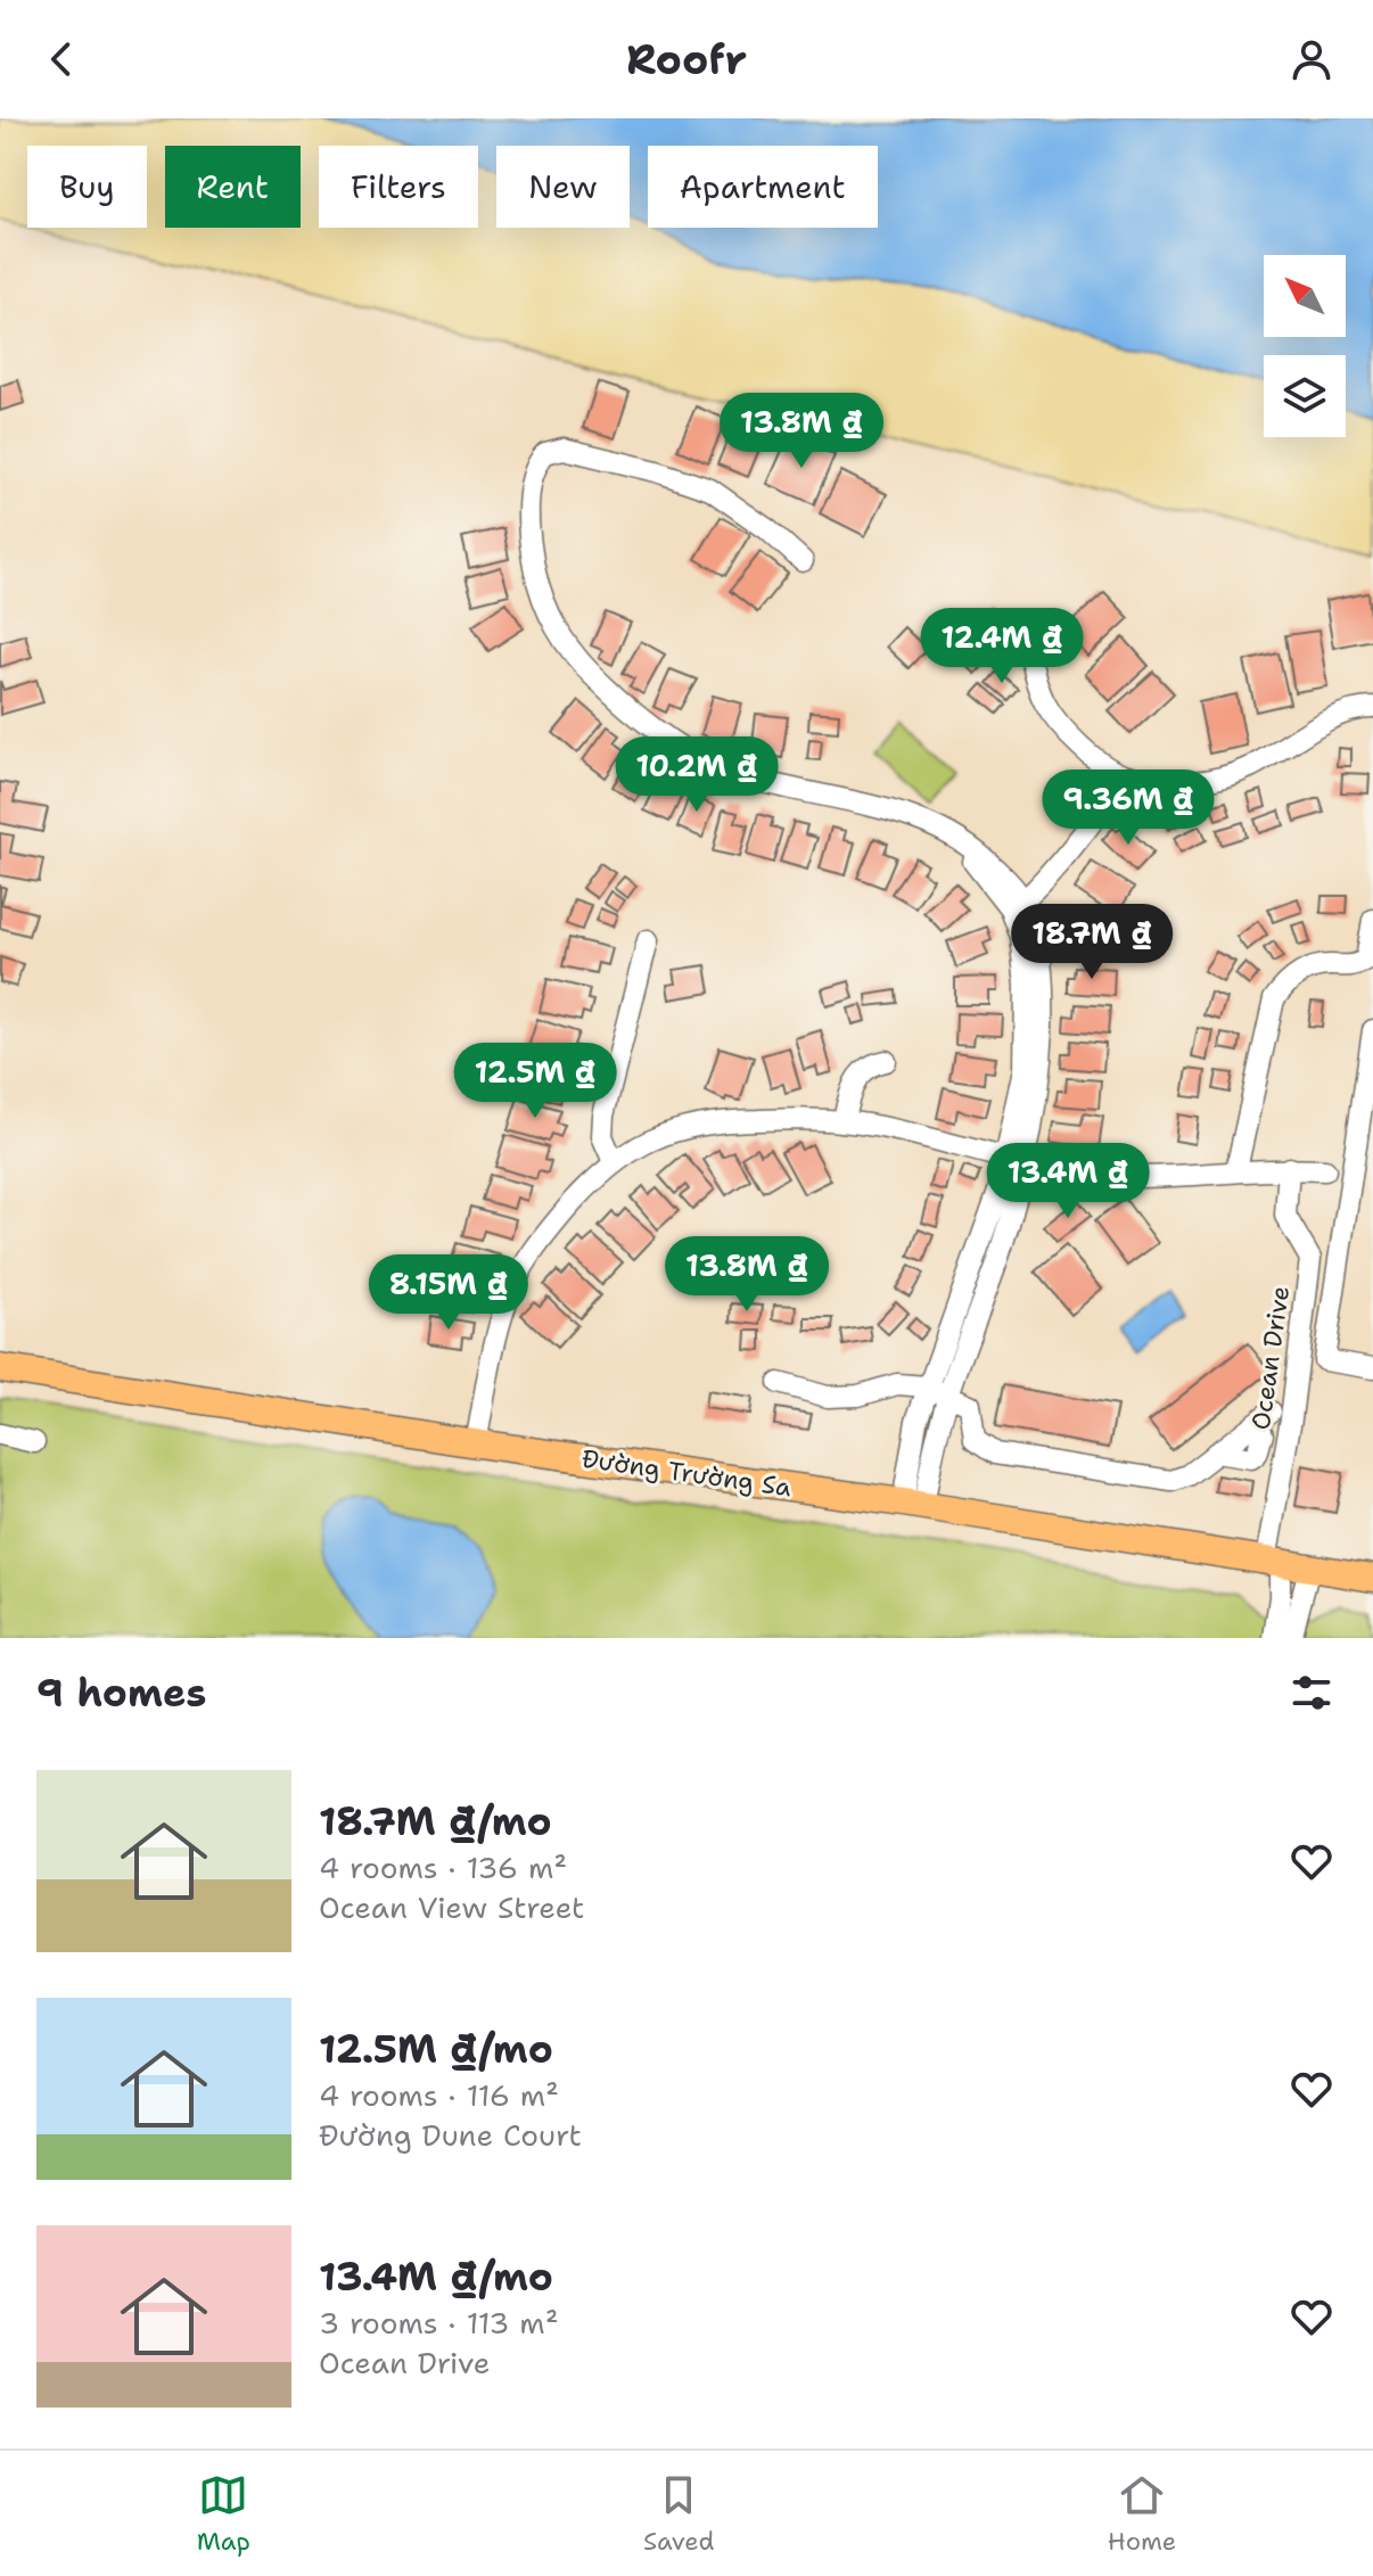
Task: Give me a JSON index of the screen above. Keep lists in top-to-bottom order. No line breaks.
{"streets":{"main road":["Đường Trường Sa"],"street":["Ocean Drive"]},"crossings":[["Ocean Drive","Đường Trường Sa"]],"north":"top left","page":{"header":"Roofr","chip":["Buy","Rent","Filters","New","Apartment"],"price":["13.8M ₫","12.4M ₫","10.2M ₫","9.36M ₫","18.7M ₫","12.5M ₫","13.4M ₫","13.8M ₫","8.15M ₫"],"heading":"9 homes","list":[{"name":"18.7M ₫/mo","note":"4 rooms · 136 m² · Ocean View Street"},{"name":"12.5M ₫/mo","note":"4 rooms · 116 m² · Đường Dune Court"},{"name":"13.4M ₫/mo","note":"3 rooms · 113 m² · Ocean Drive"}],"tabs":["Map","Saved","Home"]}}
